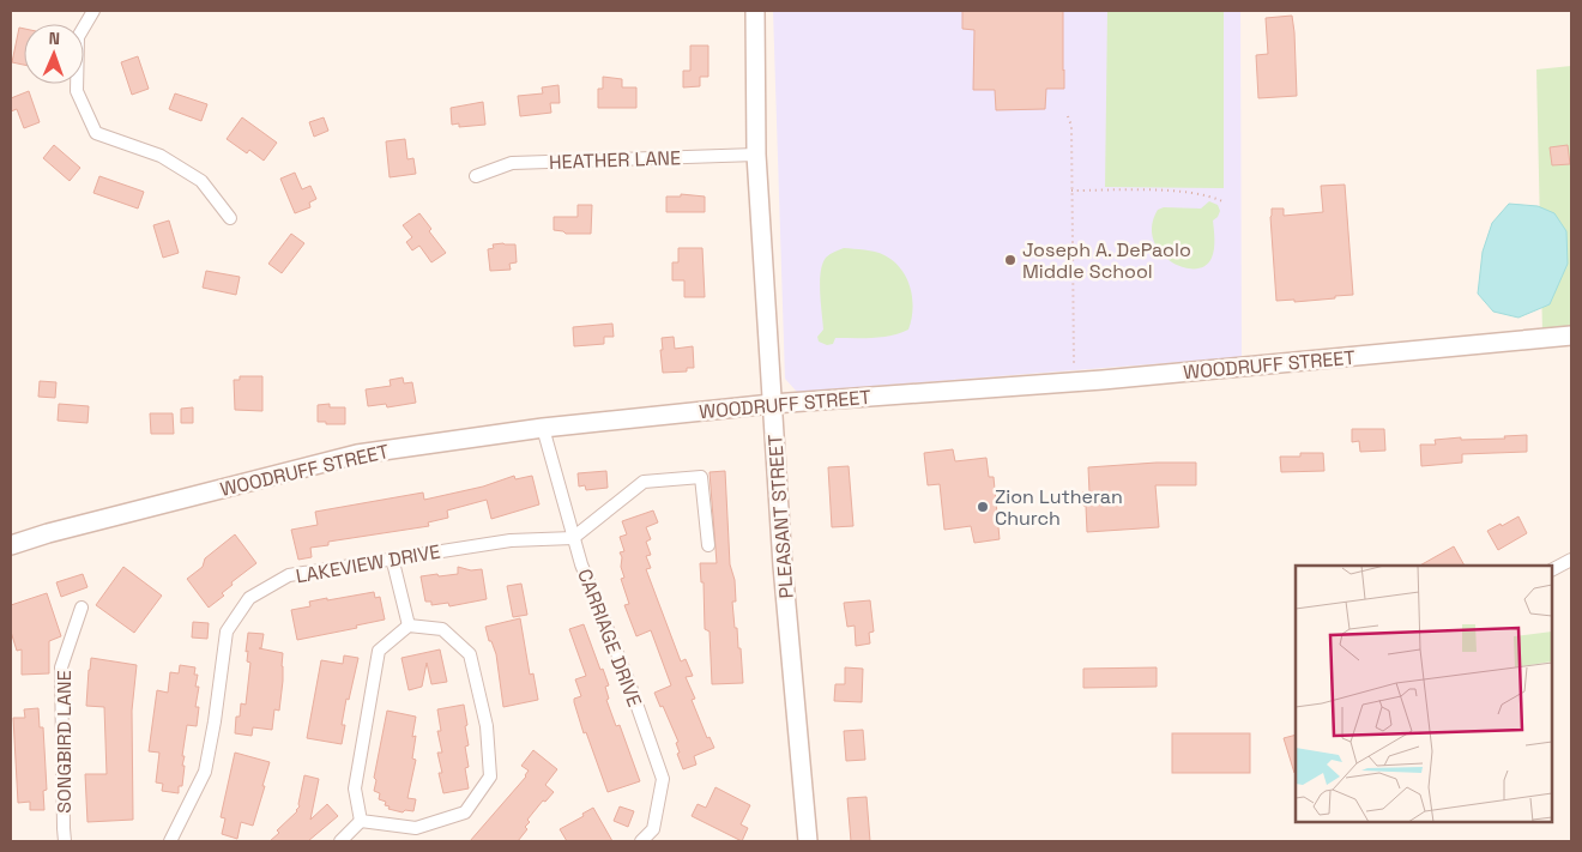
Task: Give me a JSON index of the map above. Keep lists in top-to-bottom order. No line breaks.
{"streets":{"street":["HEATHER LANE","WOODRUFF STREET","PLEASANT STREET","LAKEVIEW DRIVE","CARRIAGE DRIVE","SONGBIRD LANE"]},"crossings":[["HEATHER LANE","PLEASANT STREET"],["WOODRUFF STREET","PLEASANT STREET"],["WOODRUFF STREET","CARRIAGE DRIVE"],["LAKEVIEW DRIVE","CARRIAGE DRIVE"]],"places":["Joseph A. DePaolo Middle School","Zion Lutheran Church"],"north":"top"}
